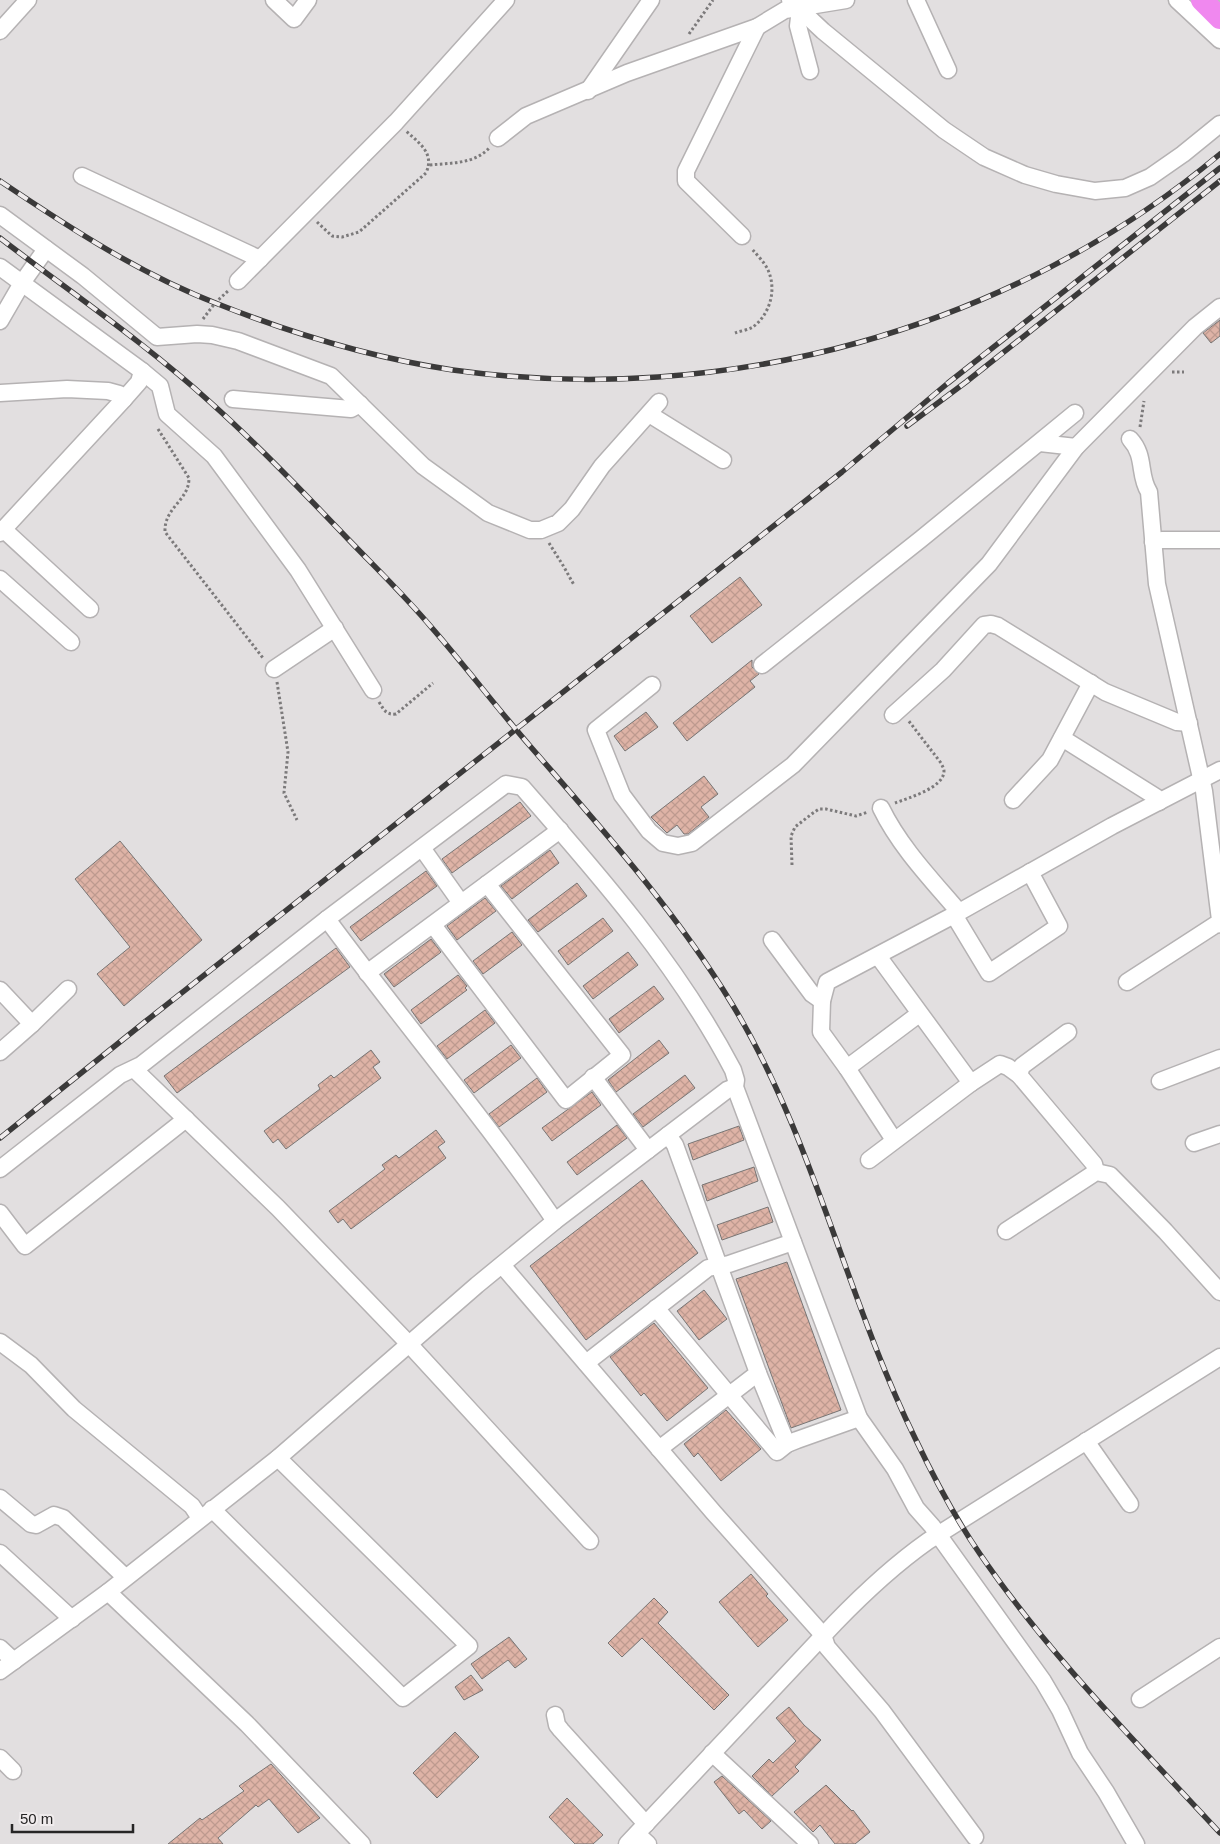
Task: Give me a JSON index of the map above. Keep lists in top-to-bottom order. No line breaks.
{"scale_bar":"50 m"}
